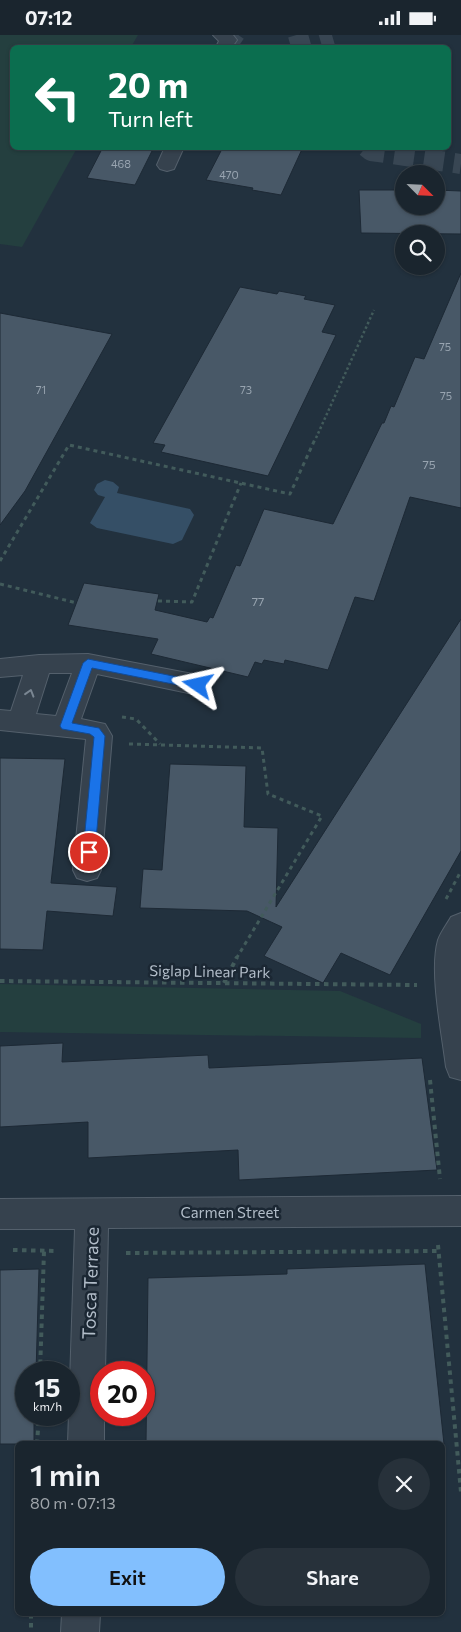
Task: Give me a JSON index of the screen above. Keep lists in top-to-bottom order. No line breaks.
{"streets":{"street":["Carmen Street","Tosca Terrace"],"path":["Siglap Linear Park"]},"crossings":[["Carmen Street","Tosca Terrace"]],"house_numbers":["468","470","75","71","73","75","75","77"],"north":"bottom right","page":{"status":"07:12","turn":["20 m","Turn left"],"speed":"15 km/h","limit":"20","heading":["1 min","80 m · 07:13"],"buttons":["Exit","Share"]}}
